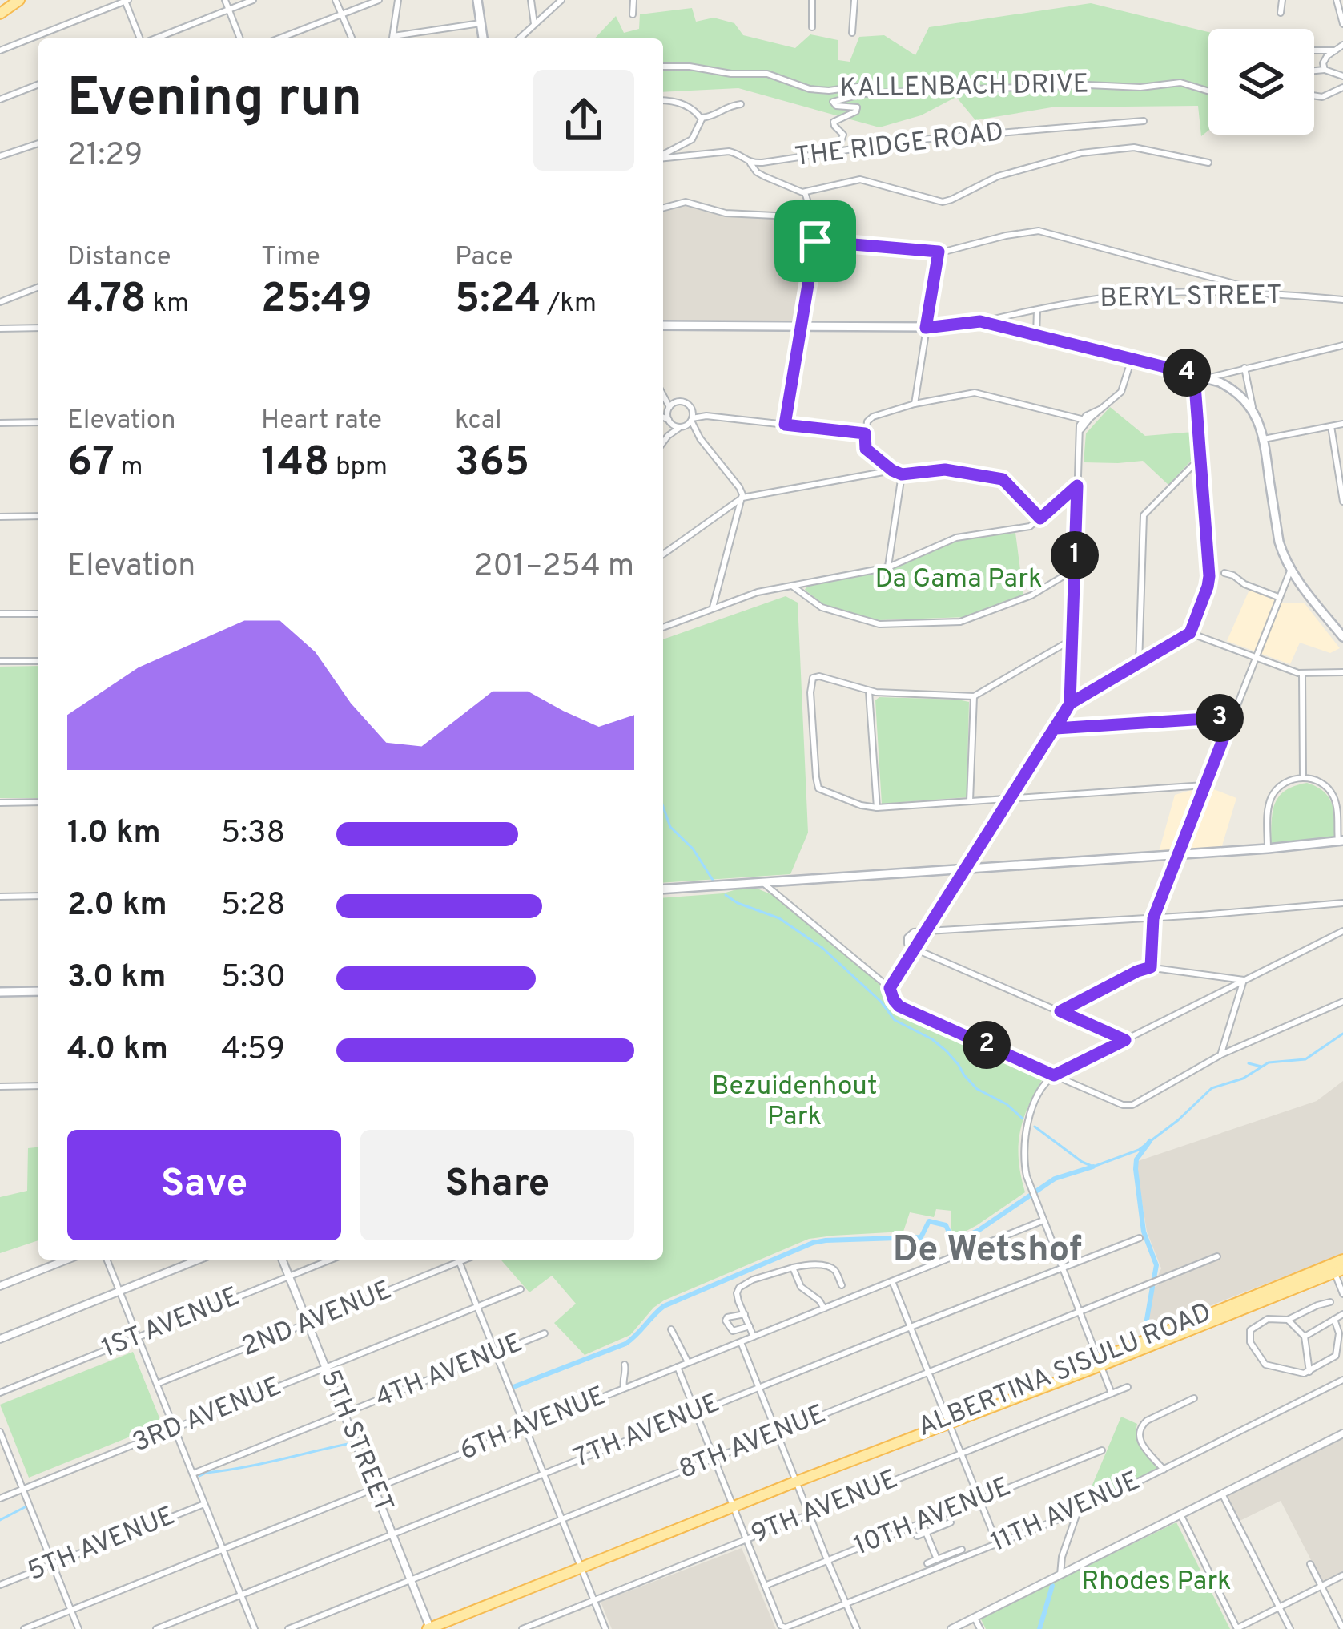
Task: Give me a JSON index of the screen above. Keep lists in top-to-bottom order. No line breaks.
{"streets":{"main road":["BERYL STREET","ALBERTINA SISULU ROAD"],"street":["KALLENBACH DRIVE","THE RIDGE ROAD","2ND AVENUE","1ST AVENUE","4TH AVENUE","3RD AVENUE","6TH AVENUE","7TH AVENUE","5TH STREET","8TH AVENUE","9TH AVENUE","11TH AVENUE","10TH AVENUE","5TH AVENUE"]},"crossings":[["2ND AVENUE","5TH STREET"],["1ST AVENUE","5TH STREET"],["ALBERTINA SISULU ROAD","5TH STREET"],["4TH AVENUE","5TH STREET"],["3RD AVENUE","5TH STREET"],["6TH AVENUE","5TH STREET"],["7TH AVENUE","5TH STREET"],["5TH STREET","8TH AVENUE"],["11TH AVENUE","10TH AVENUE"]],"districts":["De Wetshof"],"parks":["Da Gama Park","Bezuidenhout Park","Rhodes Park"],"page":{"heading":["Evening run","21:29"],"stats":[["Distance","4.78 km"],["Time","25:49"],["Pace","5:24 /km"],["Elevation","67 m"],["Heart rate","148 bpm"],["kcal","365"]],"pins":["4","1","3","2"],"chart":["Elevation","201–254 m"],"list":[{"name":"1.0 km","note":"5:38"},{"name":"2.0 km","note":"5:28"},{"name":"3.0 km","note":"5:30"},{"name":"4.0 km","note":"4:59"}],"buttons":["Save","Share"]}}
